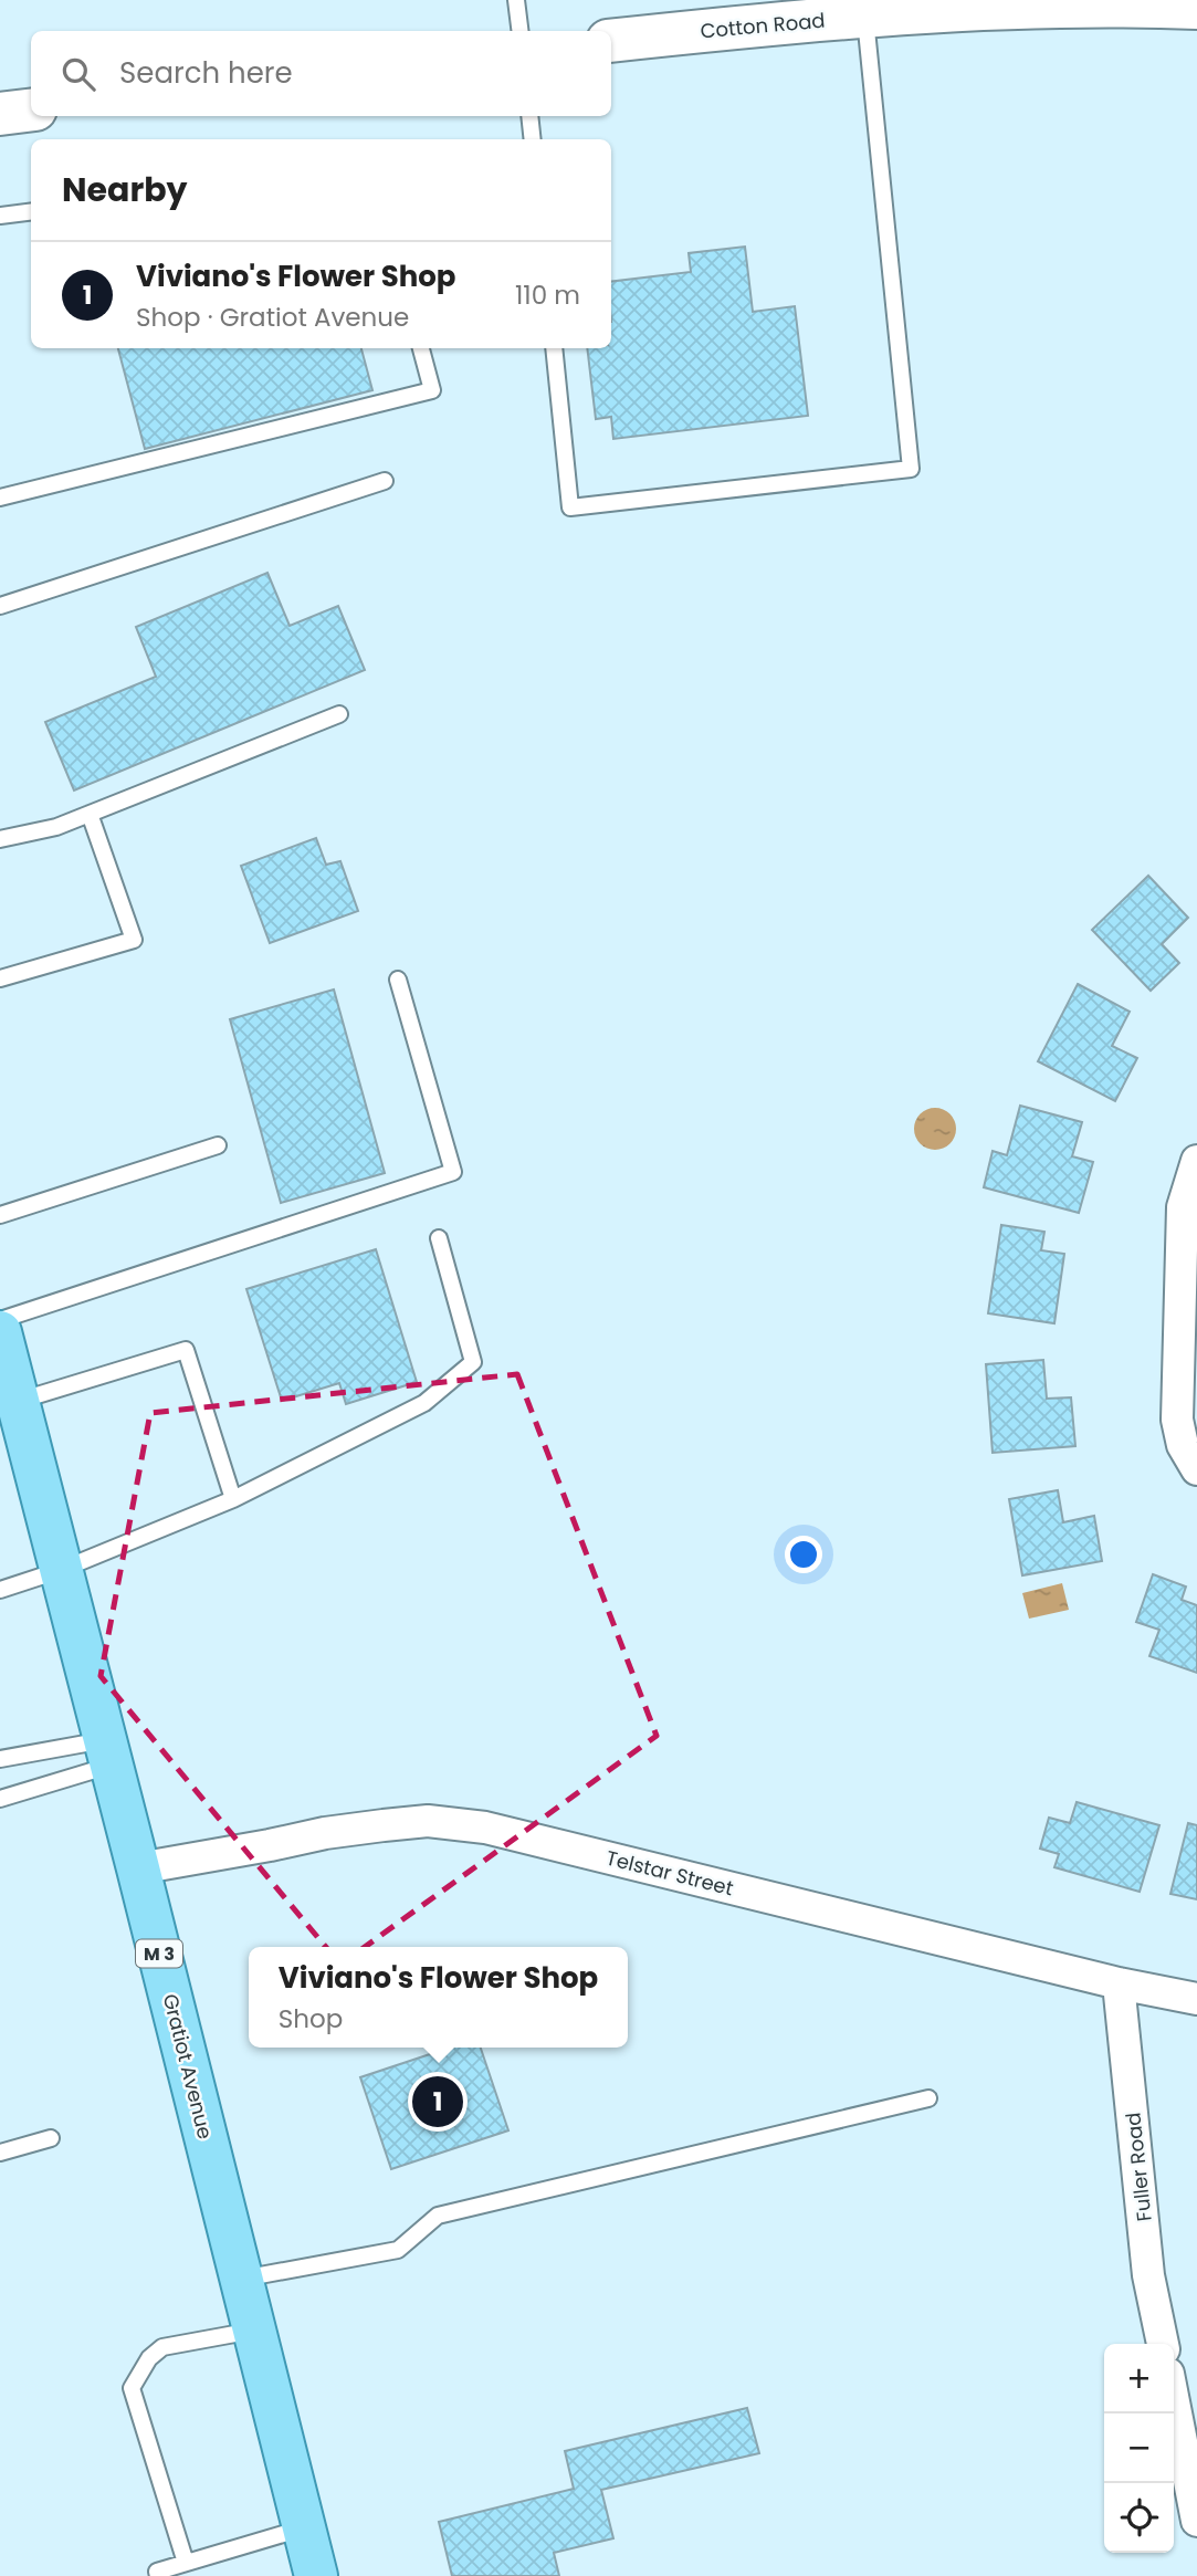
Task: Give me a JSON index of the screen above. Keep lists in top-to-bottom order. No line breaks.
{"streets":{"main road":["M 3","Gratiot Avenue"],"street":["Cotton Road","Telstar Street","Fuller Road"]},"crossings":[["Telstar Street","Gratiot Avenue"],["Telstar Street","Fuller Road"]],"page":{"search":"Search here","heading":"Nearby","list":[{"mark":"1","name":"Viviano's Flower Shop","note":"Shop · Gratiot Avenue","value":"110 m"}],"popup":["Viviano's Flower Shop","Shop"],"pins":"1","map_buttons":["+","−"]}}
